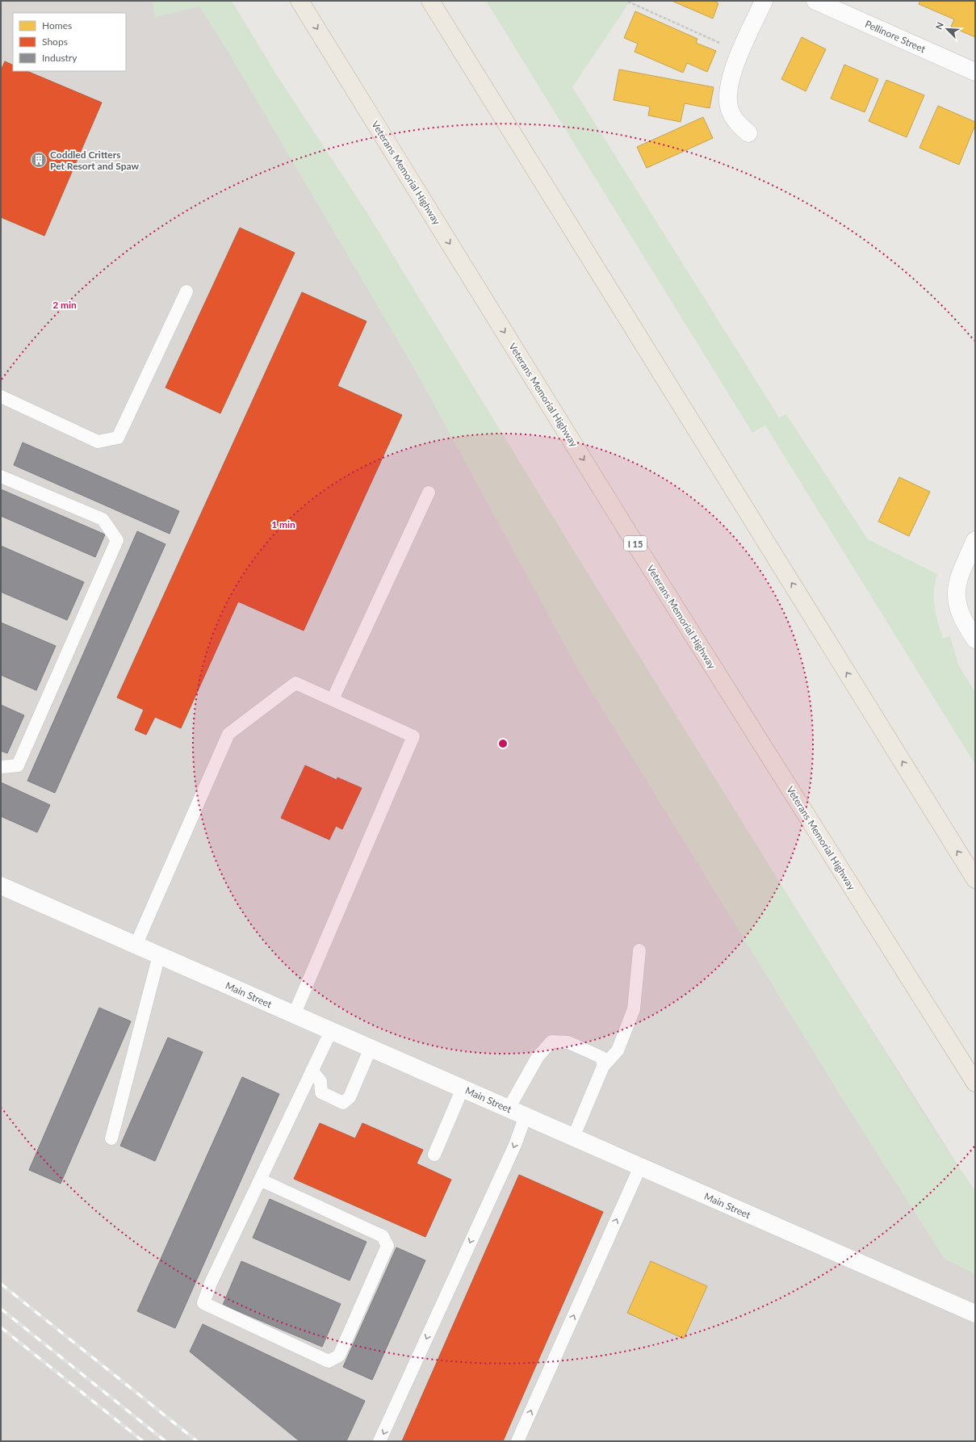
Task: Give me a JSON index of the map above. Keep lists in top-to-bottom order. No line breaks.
{"streets":{"highway":["Veterans Memorial Highway","I 15"],"street":["Pellinore Street","Main Street"]},"places":{"building":["Coddled Critters Pet Resort and Spaw"]},"legend":["Homes","Shops","Industry"],"north":"top left","rings":["2 min","1 min"]}
